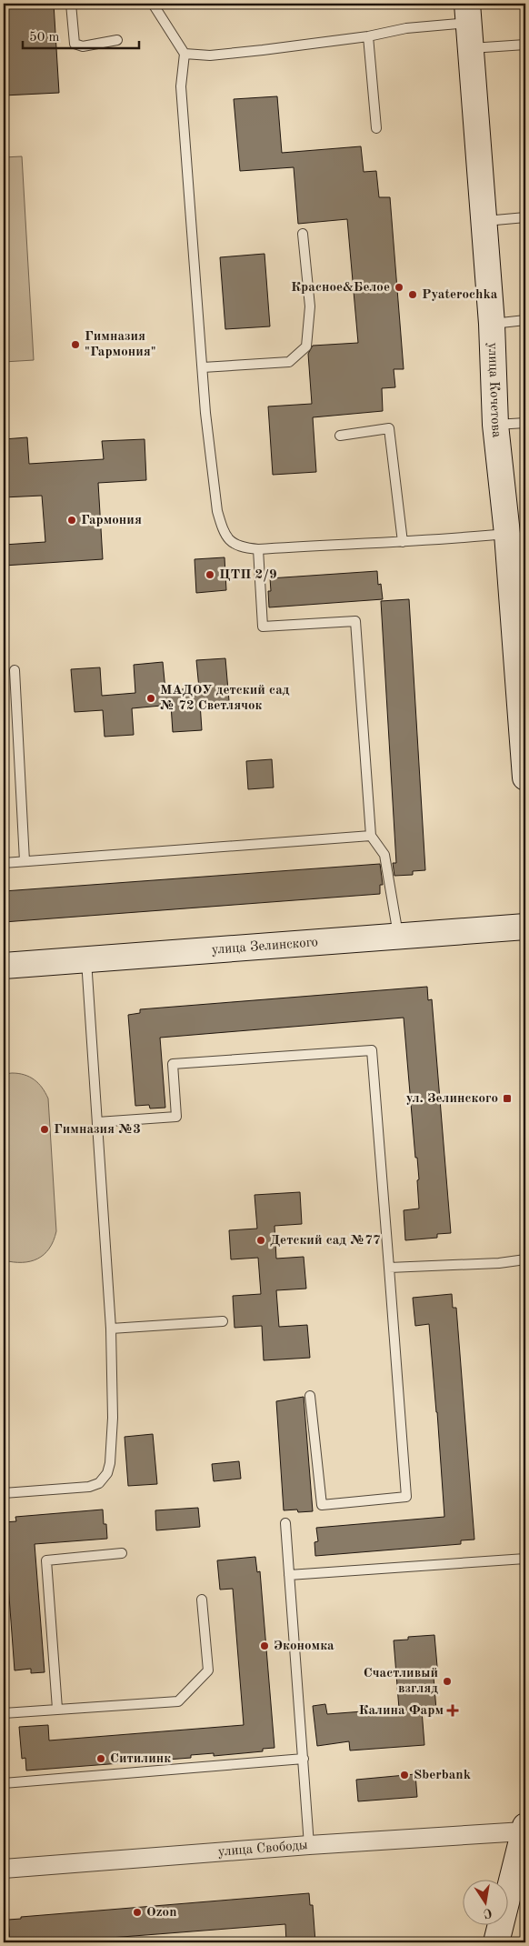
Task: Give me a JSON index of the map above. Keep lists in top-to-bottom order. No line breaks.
{"streets":{"main road":["улица Кочетова","улица Зелинского"],"street":["улица Свободы"]},"places":{"other":["Красное&Белое","Pyaterochka","Гимназия \"Гармония\"","Гармония","ЦТП 2/9","МАДОУ детский сад № 72 Светлячок","Гимназия №3","Детский сад №77","Экономка","Счастливый взгляд","Ситилинк","Sberbank","Ozon"],"transit":["ул. Зелинского"],"health":["Калина Фарм"]},"scale_bar":"50 m","north":"bottom"}
